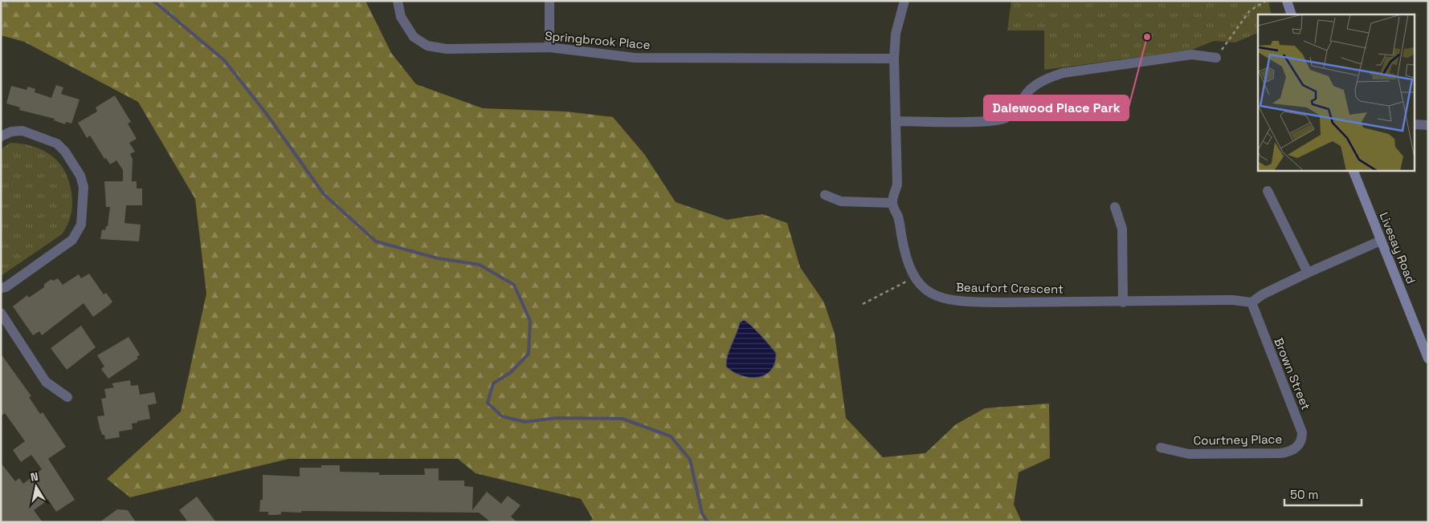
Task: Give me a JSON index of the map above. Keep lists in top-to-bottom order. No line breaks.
{"streets":{"street":["Springbrook Place","Livesay Road","Beaufort Crescent","Brown Street","Courtney Place"]},"crossings":[["Beaufort Crescent","Brown Street"],["Brown Street","Courtney Place"]],"places":["Dalewood Place Park"],"scale_bar":"50 m","north":"top"}
